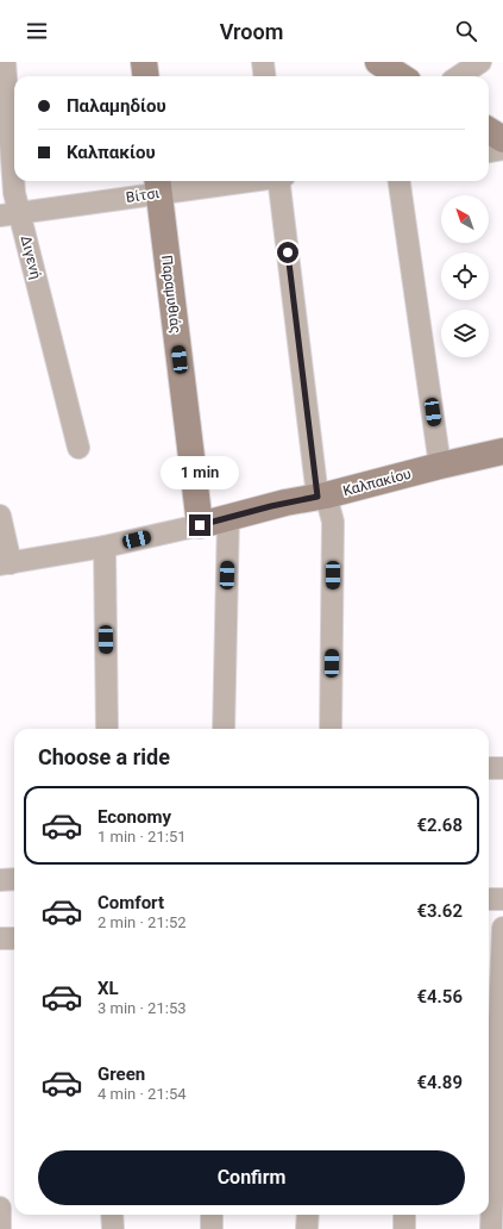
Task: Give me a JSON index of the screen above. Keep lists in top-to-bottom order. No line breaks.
{"streets":{"street":["Βίτσι","Διγενή","Παραμυθιάς","Καλπακίου"]},"crossings":[["Βίτσι","Διγενή"],["Βίτσι","Παραμυθιάς"],["Παραμυθιάς","Καλπακίου"]],"north":"top left","page":{"header":"Vroom","banner":["Παλαμηδίου","Καλπακίου"],"bubble":"1 min","heading":"Choose a ride","list":[{"name":"Economy","note":"1 min · 21:51","value":"€2.68"},{"name":"Comfort","note":"2 min · 21:52","value":"€3.62"},{"name":"XL","note":"3 min · 21:53","value":"€4.56"},{"name":"Green","note":"4 min · 21:54","value":"€4.89"}],"buttons":"Confirm"}}
